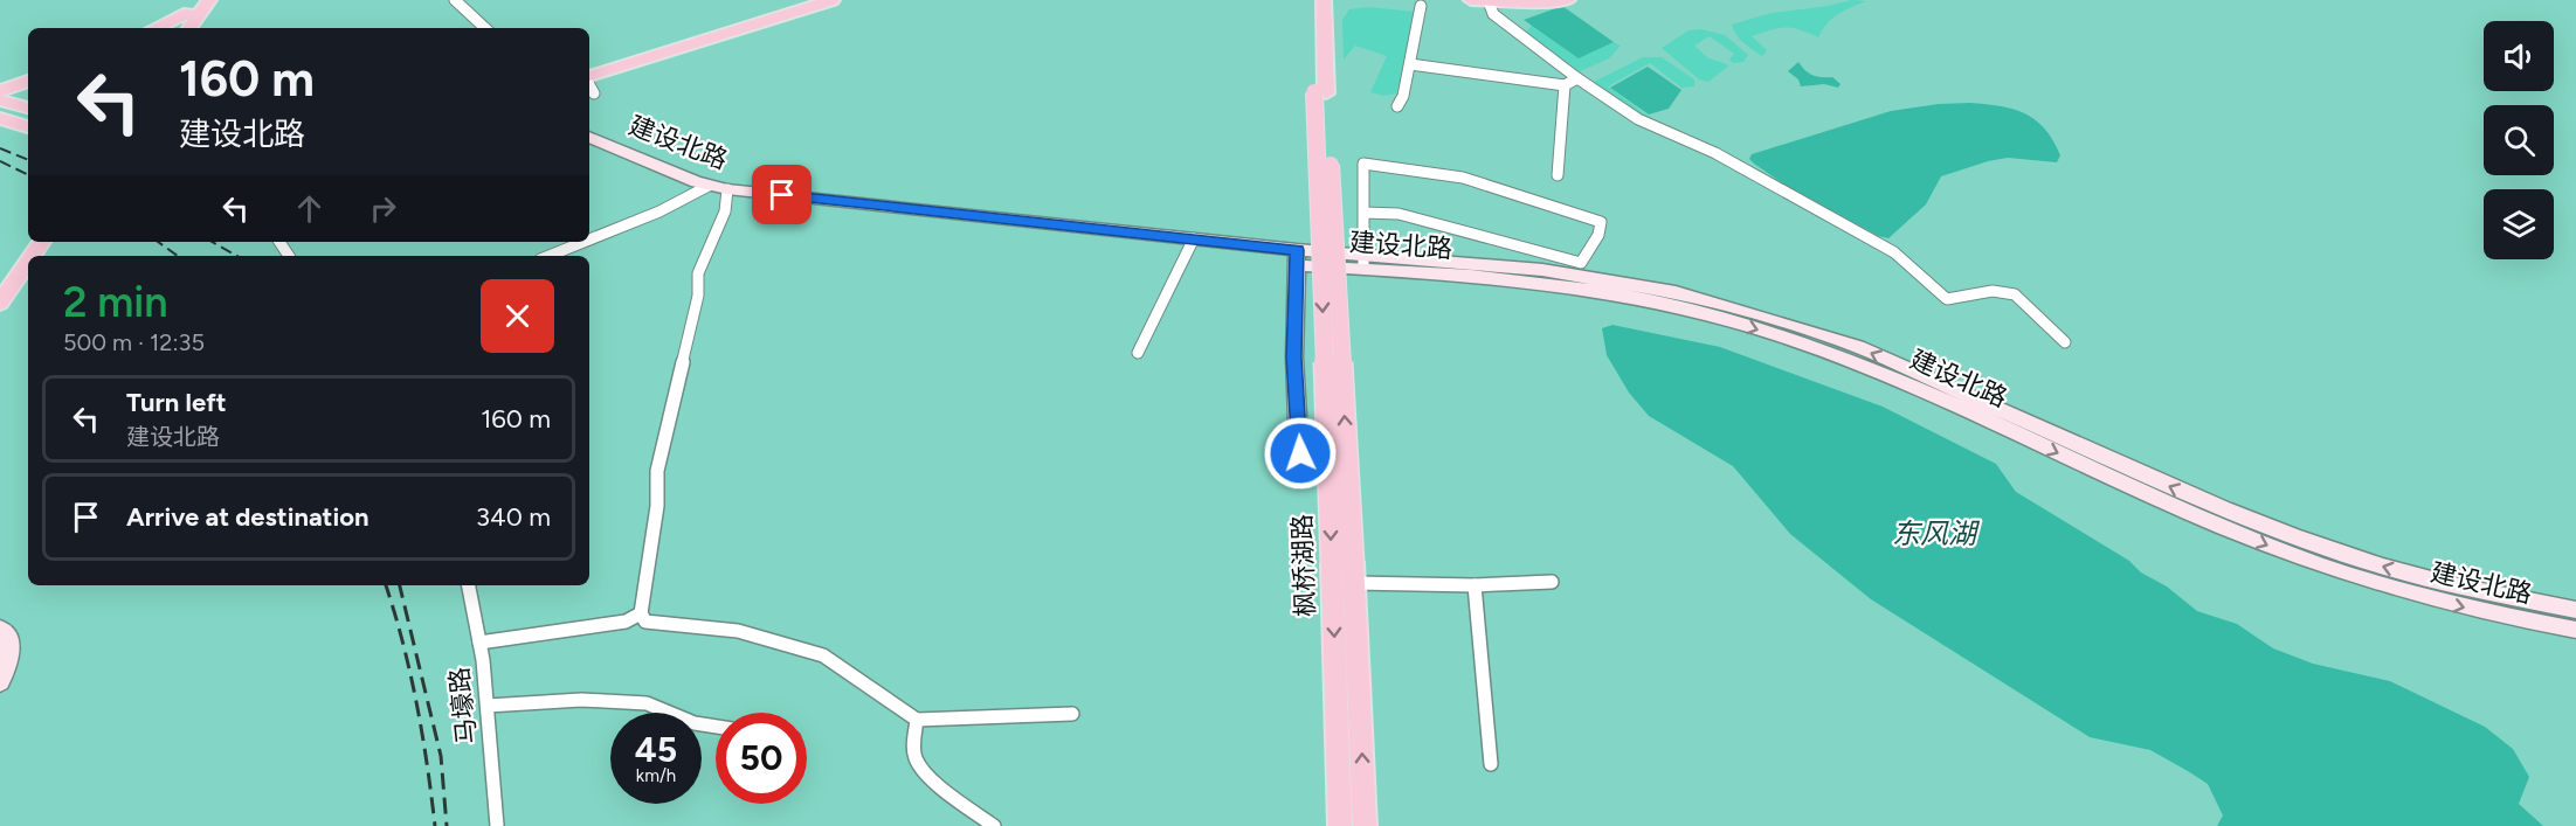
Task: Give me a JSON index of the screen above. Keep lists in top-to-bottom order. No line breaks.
{"streets":{"main road":["建设北路","枫桥湖路"],"street":["马壕路"]},"water":["东风湖"],"page":{"turn":["160 m","建设北路"],"heading":["2 min","500 m · 12:35"],"list":[{"name":"Turn left","note":"建设北路","value":"160 m"},{"name":"Arrive at destination","value":"340 m"}],"speed":"45 km/h","limit":"50"}}
